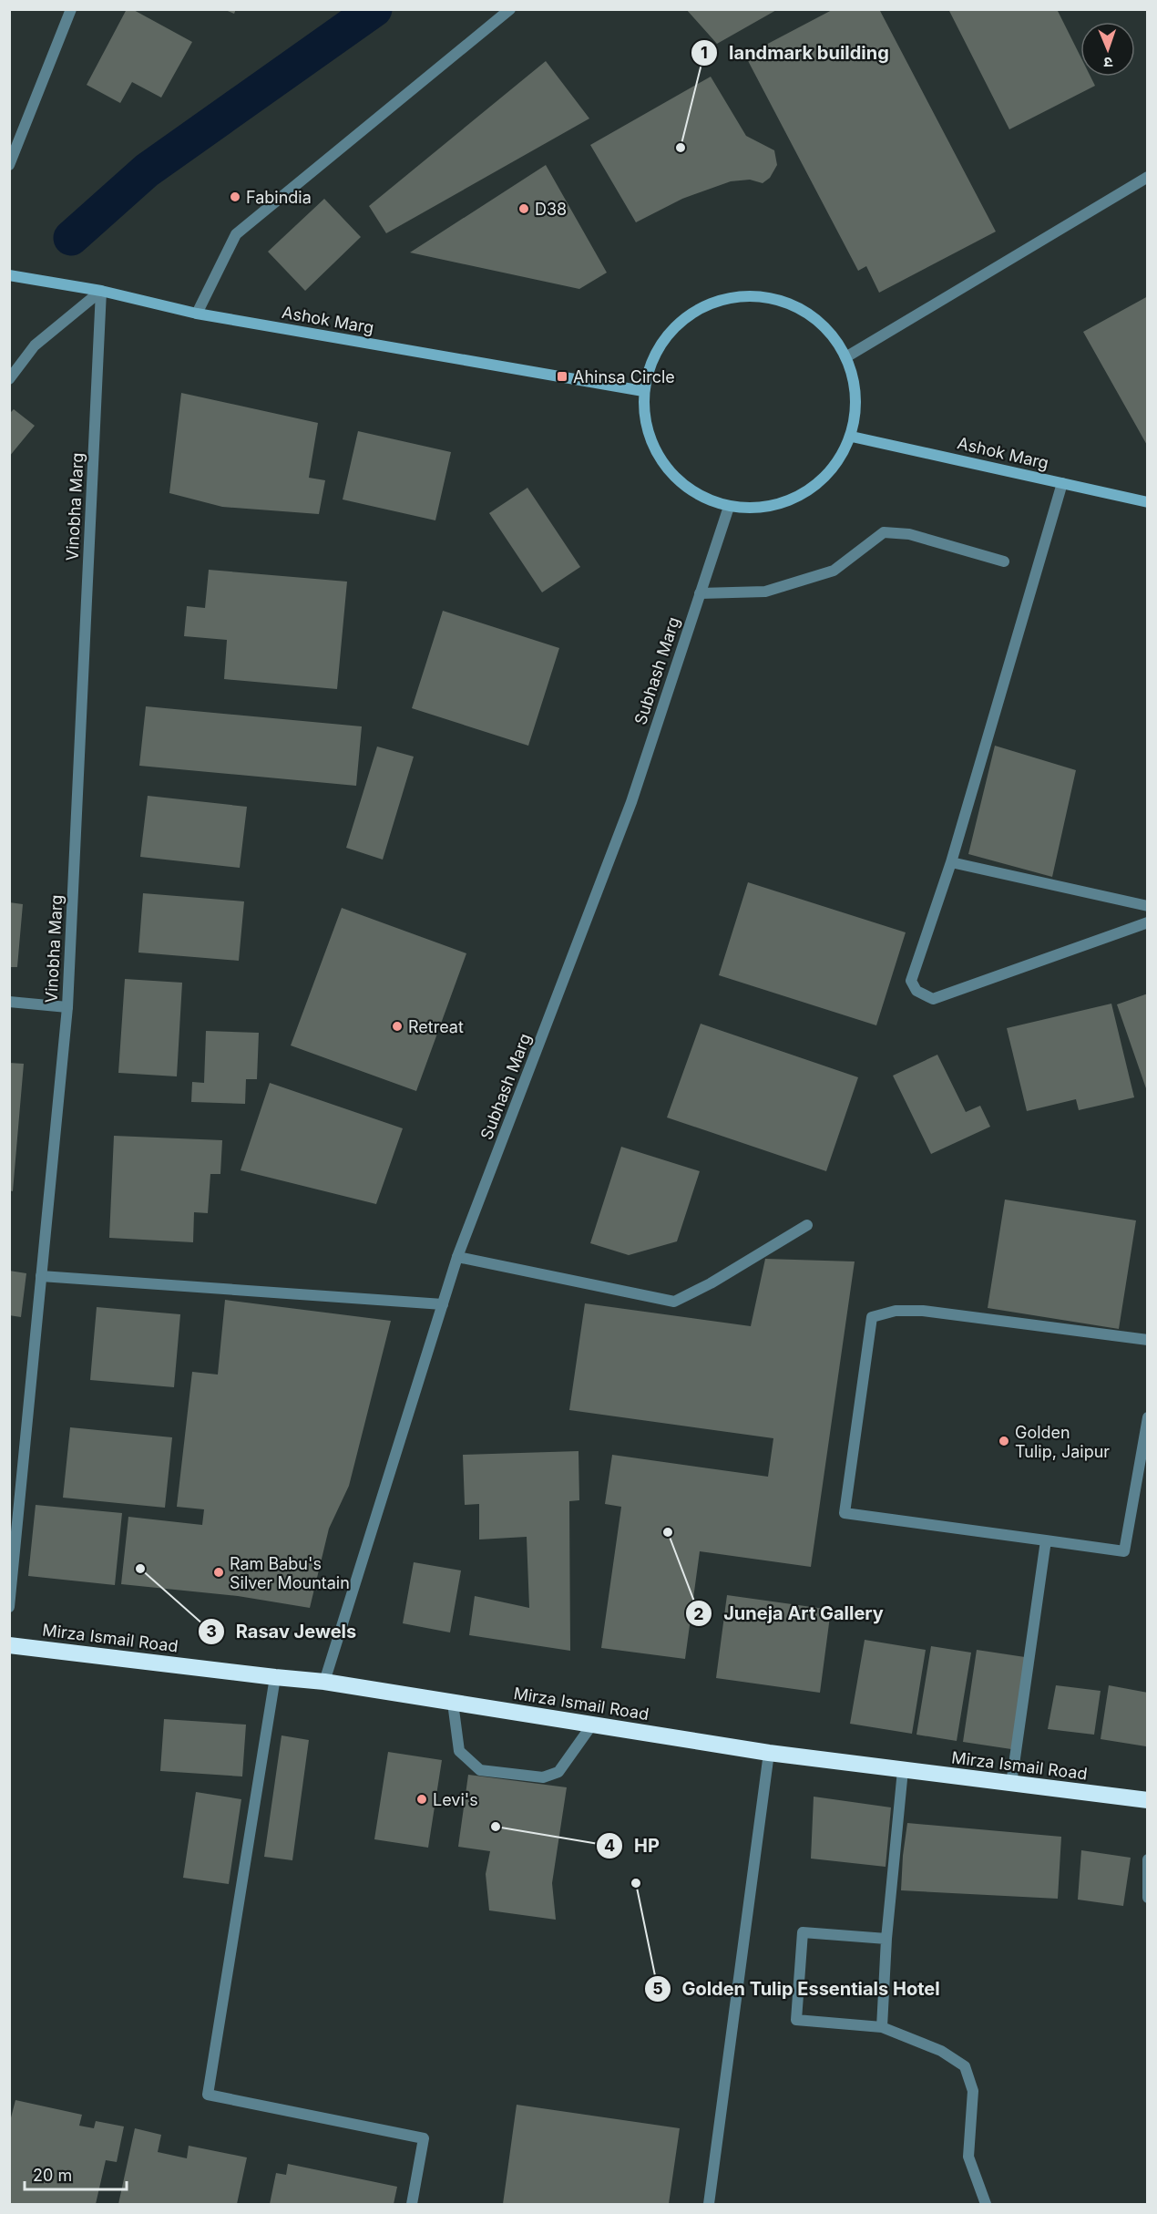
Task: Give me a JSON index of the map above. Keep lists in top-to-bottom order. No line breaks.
{"streets":{"highway":["Mirza Ismail Road"],"street":["Ashok Marg","Vinobha Marg","Subhash Marg"]},"crossings":[["Ashok Marg","Vinobha Marg"],["Subhash Marg","Mirza Ismail Road"]],"places":{"other":["landmark building","Fabindia","D38","Retreat","Golden Tulip, Jaipur","Juneja Art Gallery","Rasav Jewels","Ram Babu's Silver Mountain","Levi's","HP","Golden Tulip Essentials Hotel"],"transit":["Ahinsa Circle"]},"scale_bar":"20 m","north":"bottom"}
